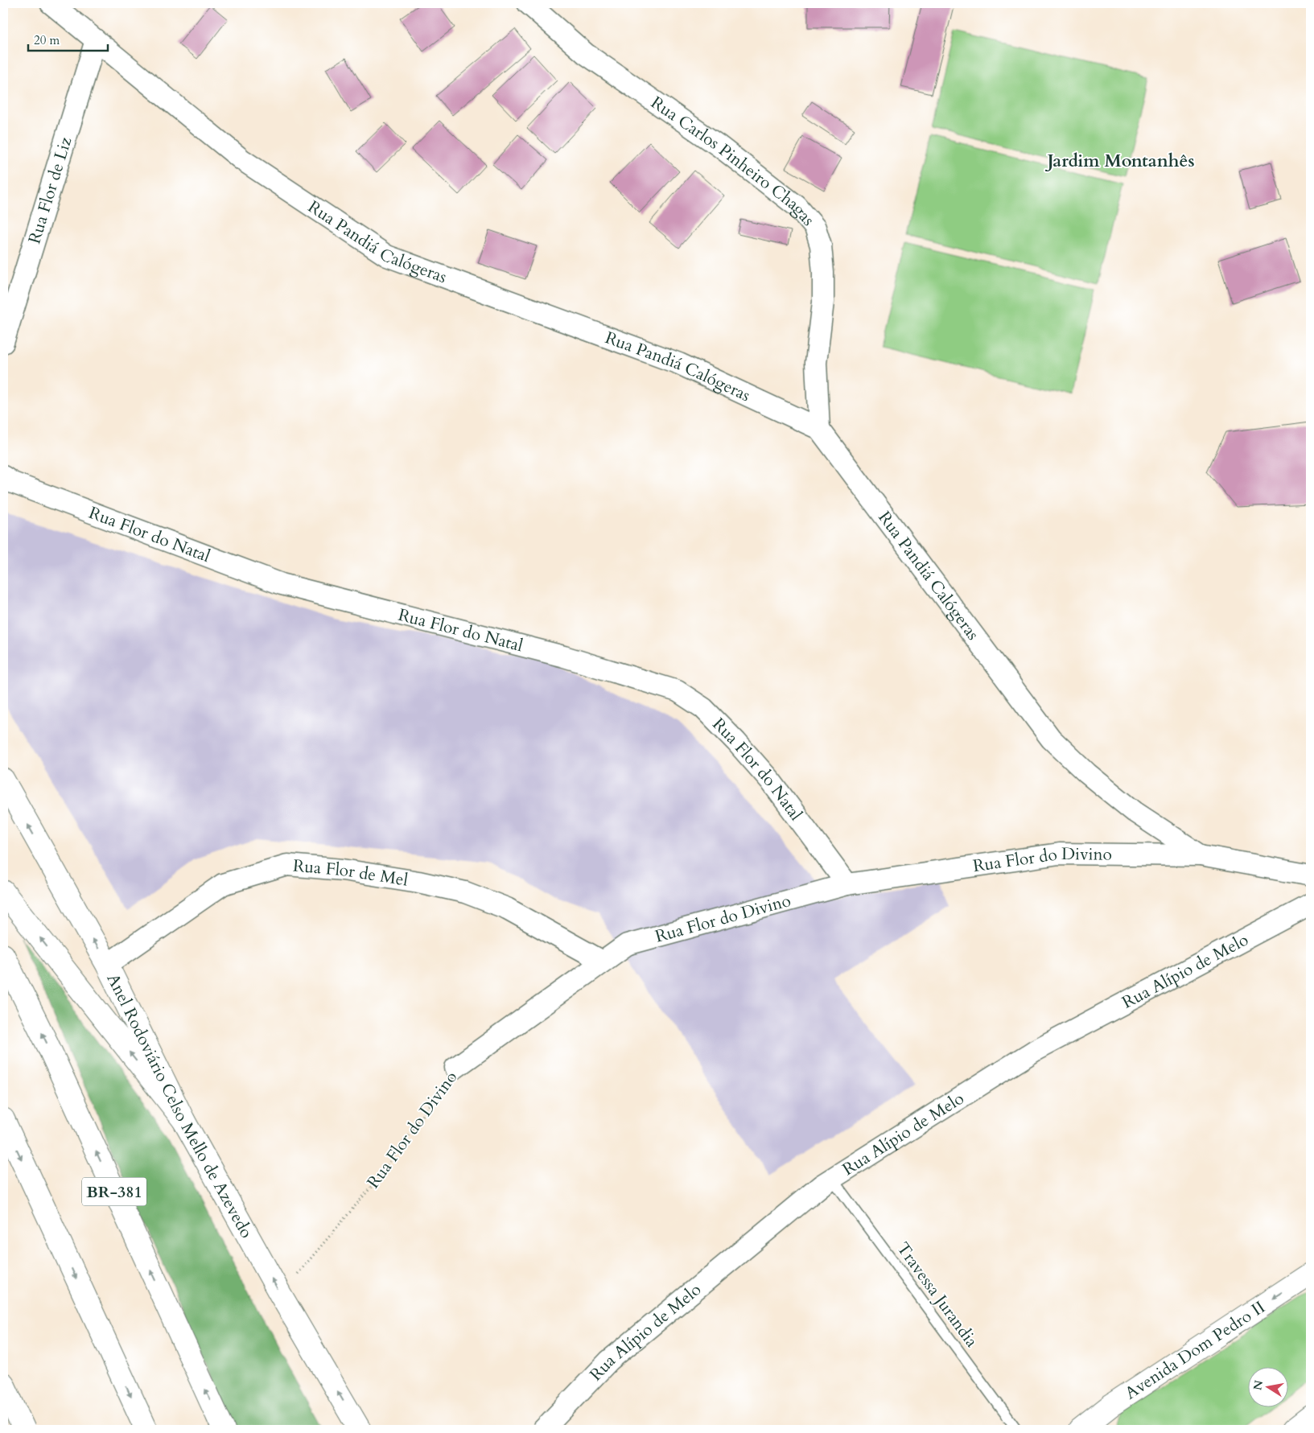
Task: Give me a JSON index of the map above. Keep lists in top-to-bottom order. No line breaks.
{"streets":{"main road":["Anel Rodoviário Celso Mello de Azevedo","BR-381","Avenida Dom Pedro II"],"street":["Rua Carlos Pinheiro Chagas","Rua Flor de Liz","Rua Pandiá Calógeras","Rua Flor do Natal","Rua Flor do Divino","Rua Flor de Mel","Rua Alípio de Melo"],"lane":["Travessa Jurandia"]},"crossings":[["Rua Carlos Pinheiro Chagas","Rua Pandiá Calógeras"],["Rua Flor de Liz","Rua Pandiá Calógeras"],["Rua Pandiá Calógeras","Rua Flor do Divino"],["Rua Flor do Natal","Rua Flor do Divino"],["Rua Flor do Divino","Rua Flor de Mel"],["Rua Flor do Divino","Anel Rodoviário Celso Mello de Azevedo"],["Rua Flor de Mel","Anel Rodoviário Celso Mello de Azevedo"],["Rua Alípio de Melo","Travessa Jurandia"]],"one_way":["Avenida Dom Pedro II"],"districts":["Jardim Montanhês"],"scale_bar":"20 m","north":"left"}
